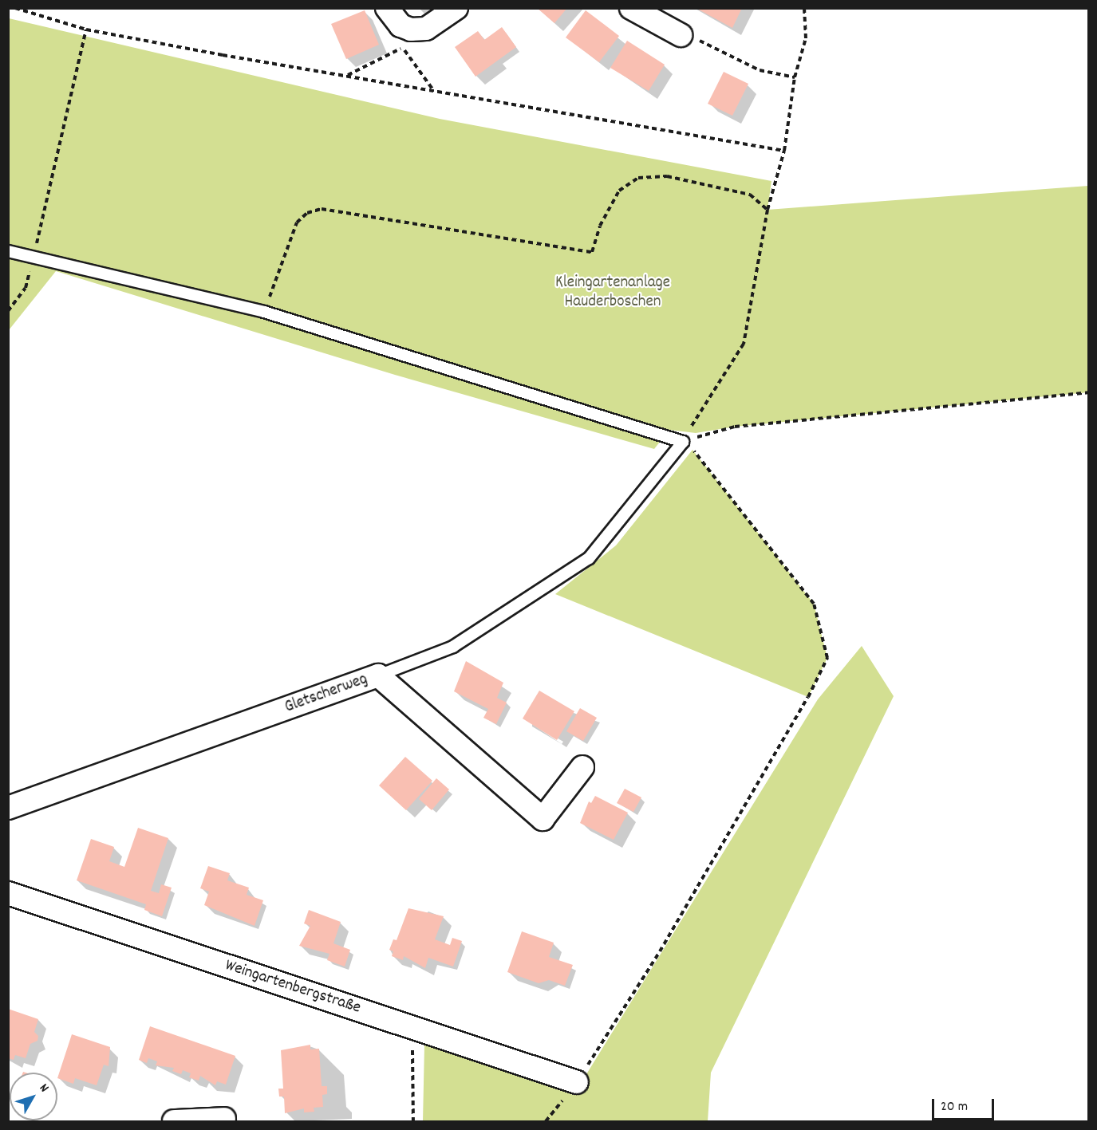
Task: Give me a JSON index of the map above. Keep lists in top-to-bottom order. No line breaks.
{"streets":{"street":["Gletscherweg","Weingartenbergstraße"]},"parks":["Kleingartenanlage Hauderboschen"],"scale_bar":"20 m","north":"top right"}
